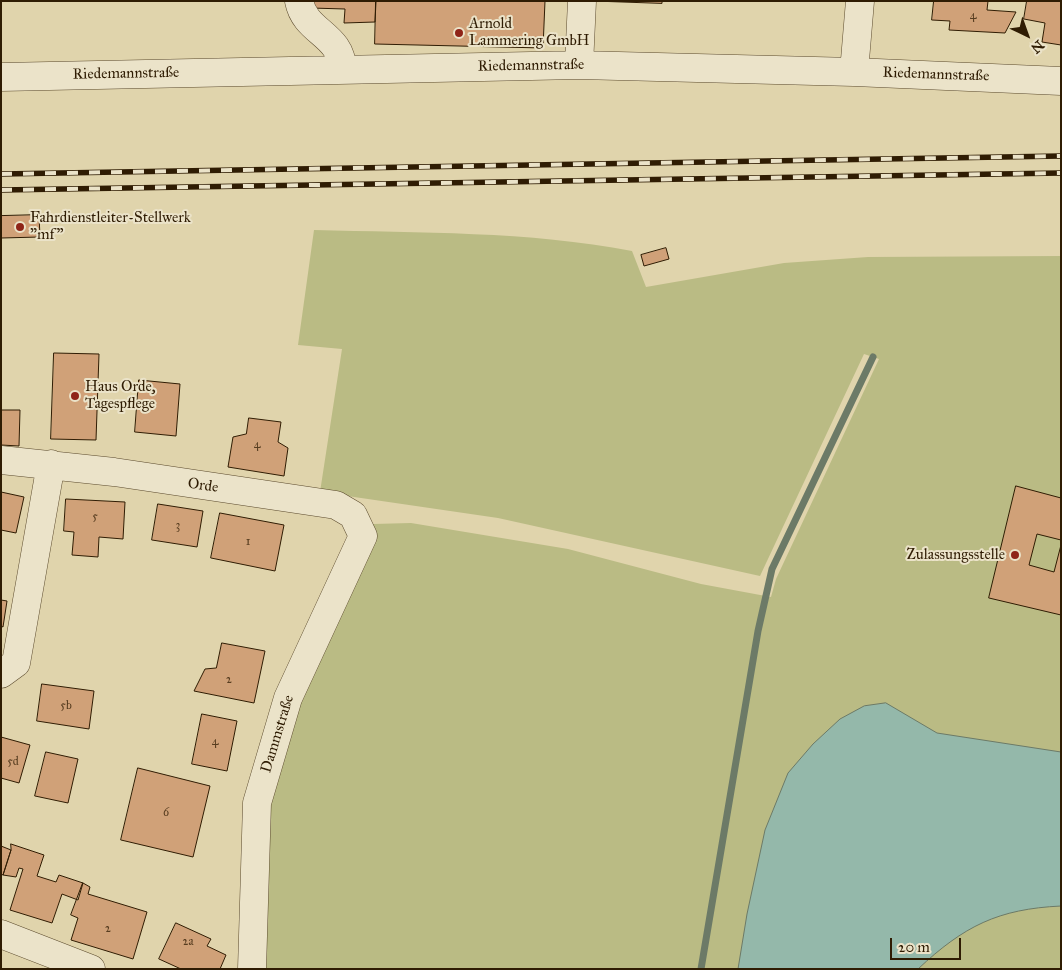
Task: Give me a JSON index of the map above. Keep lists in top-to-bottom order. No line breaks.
{"streets":{"street":["Riedemannstraße","Orde","Dammstraße"]},"crossings":[["Orde","Dammstraße"]],"places":["Arnold Lammering GmbH","Fahrdienstleiter-Stellwerk \"mf\"","Haus Orde, Tagespflege","Zulassungsstelle"],"house_numbers":["4","4","5","3","1","2","5b","4","5d","6","2","2a"],"scale_bar":"20 m","north":"bottom right"}
